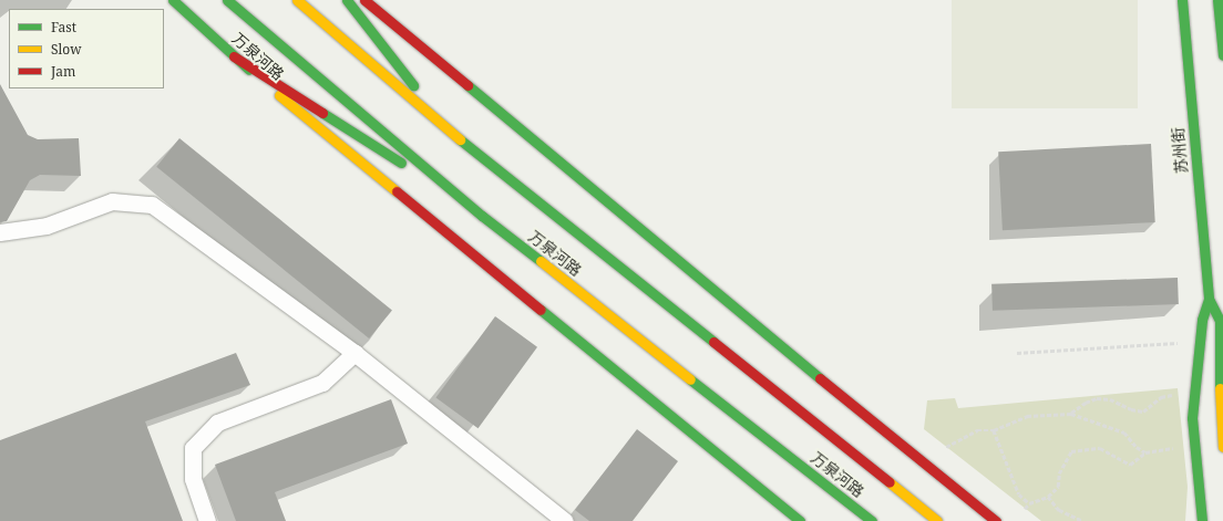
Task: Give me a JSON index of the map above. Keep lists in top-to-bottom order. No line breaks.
{"streets":{"main road":["万泉河路","苏州街"]},"legend":["Fast","Slow","Jam"]}
